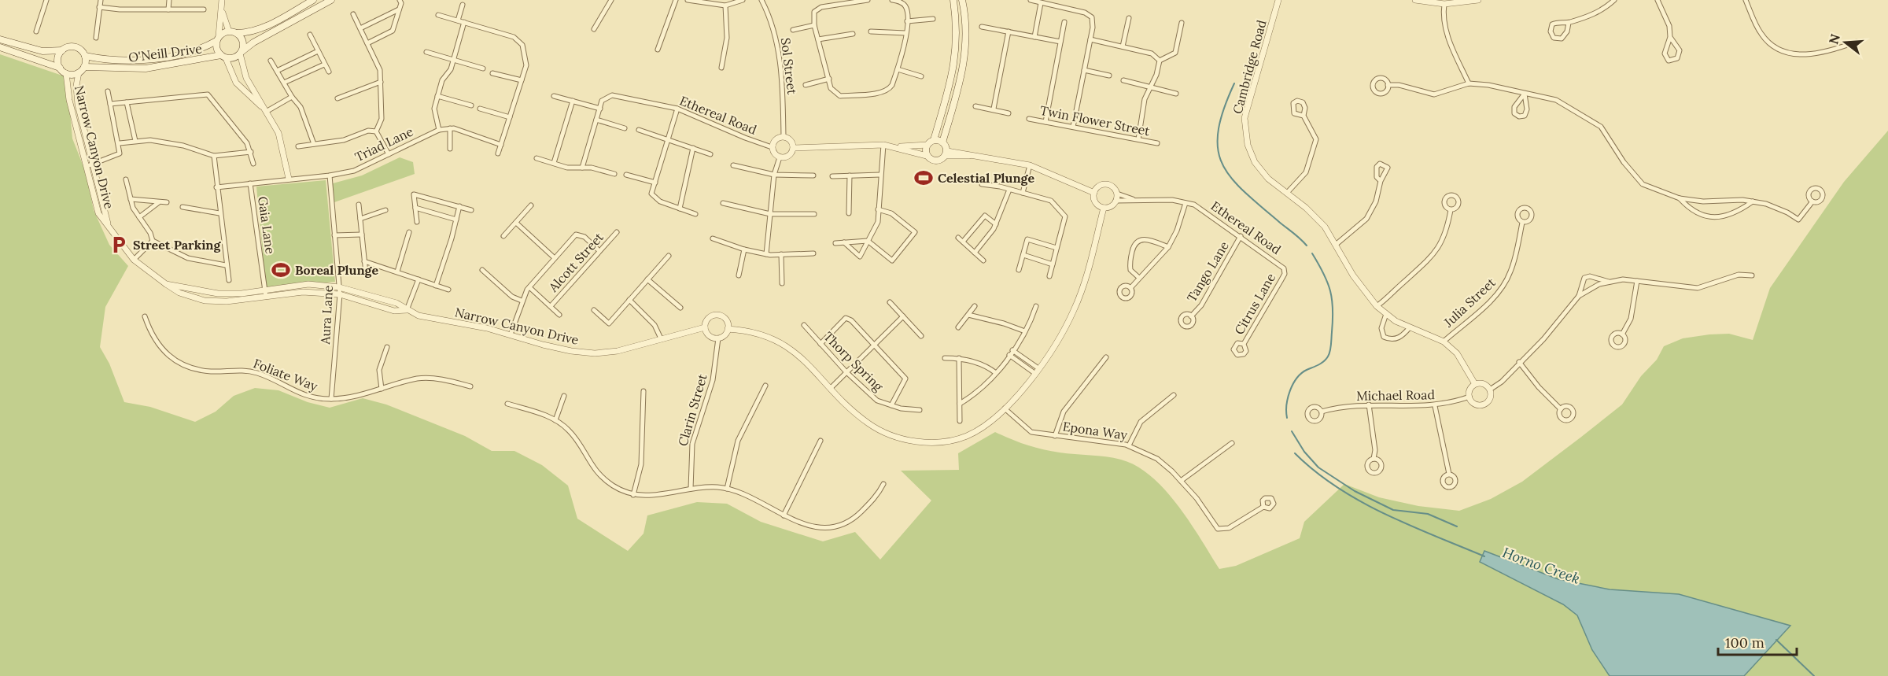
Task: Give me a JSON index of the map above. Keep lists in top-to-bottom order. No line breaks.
{"streets":{"main road":["O'Neill Drive"],"street":["Sol Street","Cambridge Road","Ethereal Road","Twin Flower Street","Triad Lane","Narrow Canyon Drive","Gaia Lane","Alcott Street","Tango Lane","Julia Street","Citrus Lane","Aura Lane","Thorp Spring","Foliate Way","Michael Road","Clarin Street","Epona Way"]},"crossings":[["O'Neill Drive","Narrow Canyon Drive"],["Sol Street","Ethereal Road"],["Cambridge Road","Julia Street"],["Cambridge Road","Michael Road"],["Ethereal Road","Tango Lane"],["Ethereal Road","Citrus Lane"],["Triad Lane","Gaia Lane"],["Triad Lane","Aura Lane"],["Narrow Canyon Drive","Gaia Lane"],["Narrow Canyon Drive","Aura Lane"],["Narrow Canyon Drive","Clarin Street"],["Aura Lane","Foliate Way"]],"water":["Horno Creek"],"places":{"sports":["Celestial Plunge","Boreal Plunge"],"parking":["Street Parking"]},"scale_bar":"100 m","north":"left"}
